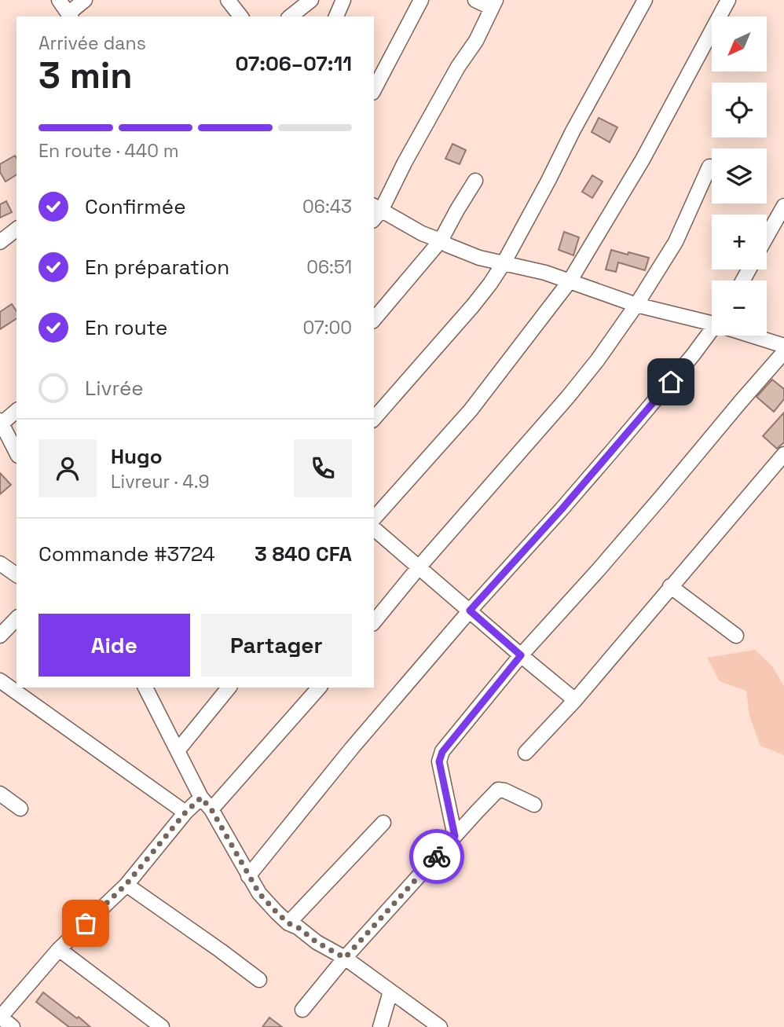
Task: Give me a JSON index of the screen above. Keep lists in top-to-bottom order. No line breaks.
{"north":"bottom left","page":{"map_buttons":["+","−"],"heading":["3 min","Arrivée dans","07:06–07:11"],"panel":["Hugo","Livreur · 4.9","Commande #3724","3 840 CFA"],"bar":"En route · 440 m","list":[["Confirmée","06:43"],["En préparation","06:51"],["En route","07:00"],"Livrée"],"buttons":["Aide","Partager"]}}
